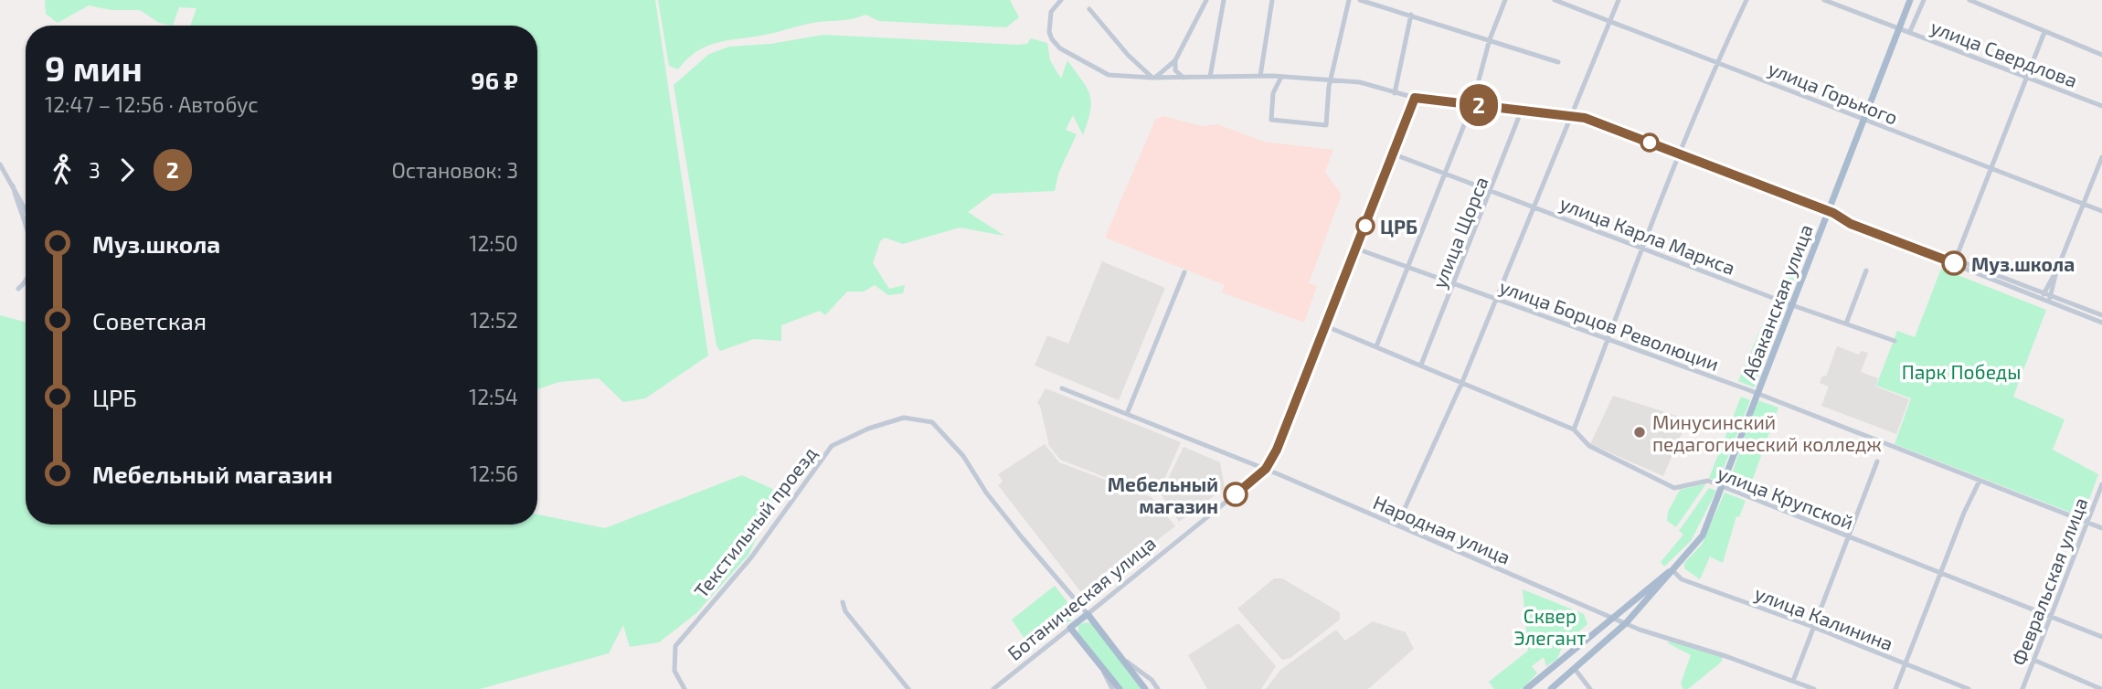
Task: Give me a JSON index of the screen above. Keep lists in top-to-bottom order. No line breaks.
{"streets":{"main road":["Абаканская улица","Ботаническая улица"],"street":["улица Свердлова","улица Горького","улица Щорса","улица Карла Маркса","улица Борцов Революции","улица Крупской","Текстильный проезд","Народная улица","Февральская улица","улица Калинина"]},"crossings":[["улица Свердлова","Абаканская улица"],["улица Горького","Абаканская улица"],["улица Щорса","улица Карла Маркса"],["улица Щорса","улица Борцов Революции"],["улица Щорса","улица Крупской"],["улица Карла Маркса","Абаканская улица"],["улица Карла Маркса","Ботаническая улица"],["Абаканская улица","улица Борцов Революции"],["Абаканская улица","улица Крупской"],["Абаканская улица","Народная улица"],["Абаканская улица","улица Калинина"],["улица Борцов Революции","Февральская улица"],["улица Борцов Революции","Ботаническая улица"],["улица Крупской","Февральская улица"],["улица Крупской","Ботаническая улица"],["Текстильный проезд","Ботаническая улица"],["Народная улица","Ботаническая улица"]],"parks":["Парк Победы","Сквер Элегант"],"places":["ЦРБ","Муз.школа","Минусинский педагогический колледж","Мебельный магазин"],"lines":["bus line 2"],"page":{"on_map":"2","heading":["9 мин","12:47 – 12:56 · Автобус","96 ₽"],"legs":["3","2","Остановок: 3"],"list":[{"name":"Муз.школа","value":"12:50"},{"name":"Советская","value":"12:52"},{"name":"ЦРБ","value":"12:54"},{"name":"Мебельный магазин","value":"12:56"}]}}
